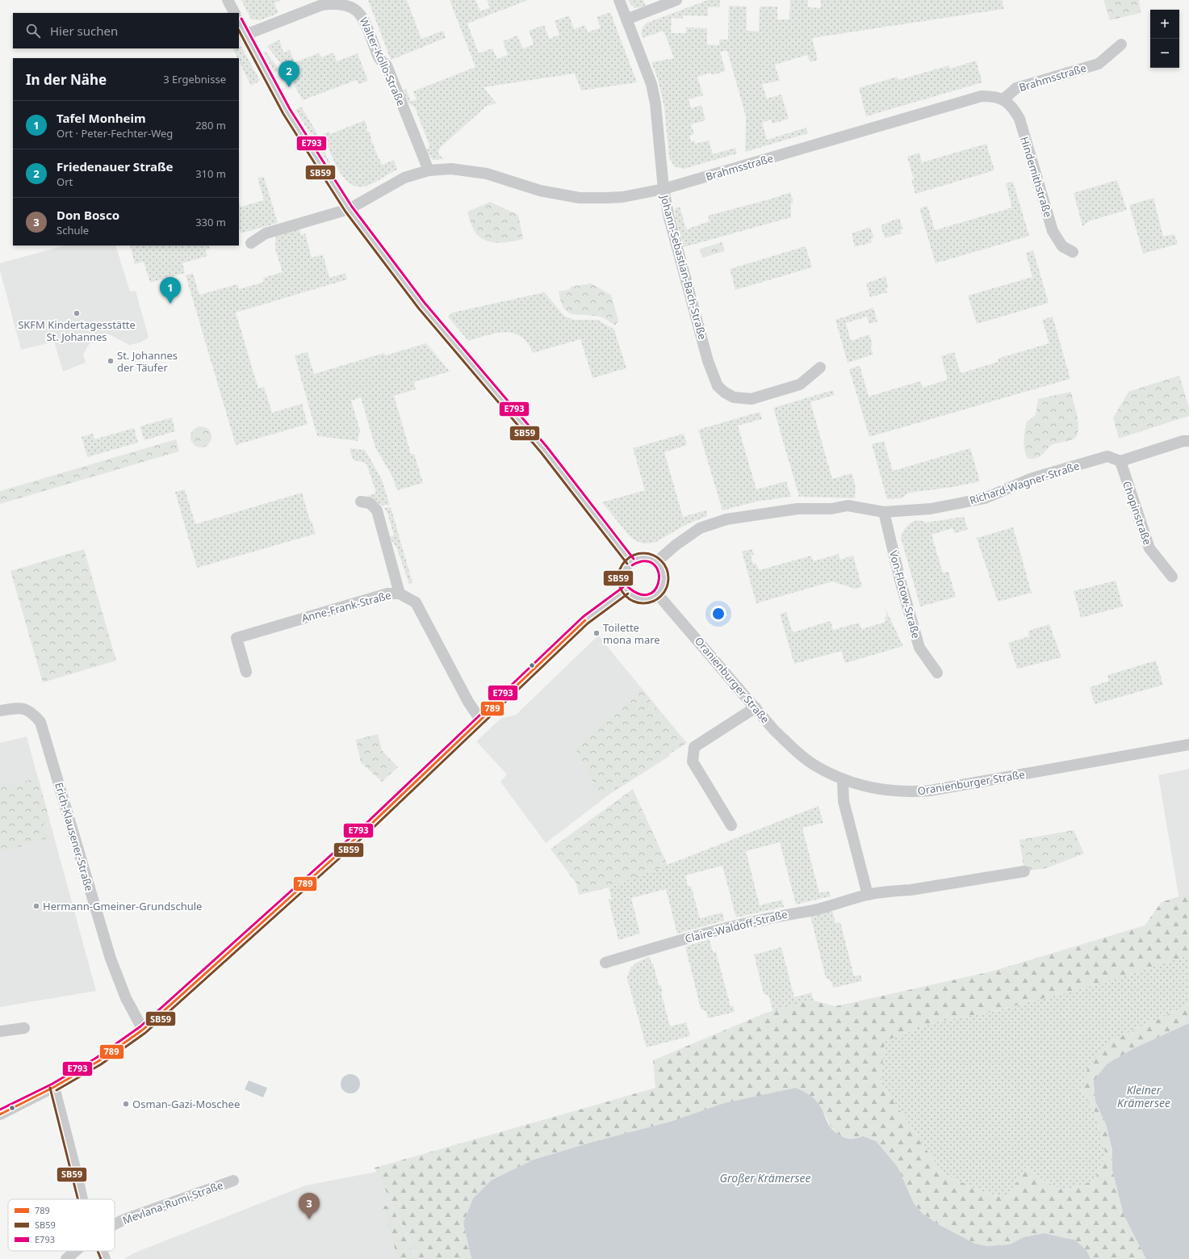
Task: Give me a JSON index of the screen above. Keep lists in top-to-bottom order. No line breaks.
{"streets":{"street":["Walter-Kollo-Straße","Brahmsstraße","Hindemithstraße","Johann-Sebastian-Bach-Straße","Richard-Wagner-Straße","Chopinstraße","Von-Flotow-Straße","Anne-Frank-Straße","Oranienburger Straße","Erich-Klausener-Straße","Claire-Waldoff-Straße","Mevlana-Rumi-Straße"]},"crossings":[["Walter-Kollo-Straße","Brahmsstraße"],["Brahmsstraße","Hindemithstraße"],["Brahmsstraße","Johann-Sebastian-Bach-Straße"],["Richard-Wagner-Straße","Chopinstraße"],["Richard-Wagner-Straße","Von-Flotow-Straße"],["Richard-Wagner-Straße","Oranienburger Straße"]],"water":["Kleiner Krämersee","Großer Krämersee"],"places":["SKFM Kindertagesstätte St. Johannes","St. Johannes der Täufer","Toilette mona mare","Hermann-Gmeiner-Grundschule","Osman-Gazi-Moschee"],"lines":["transit line E793","transit line SB59","transit line 789"],"legend":["789","SB59","E793"],"page":{"map_buttons":["+","−"],"search":"Hier suchen","heading":["In der Nähe","3 Ergebnisse"],"pins":["2","1","3"],"list":[{"mark":"1","name":"Tafel Monheim","note":"Ort · Peter-Fechter-Weg","value":"280 m"},{"mark":"2","name":"Friedenauer Straße","note":"Ort","value":"310 m"},{"mark":"3","name":"Don Bosco","note":"Schule","value":"330 m"}]}}
